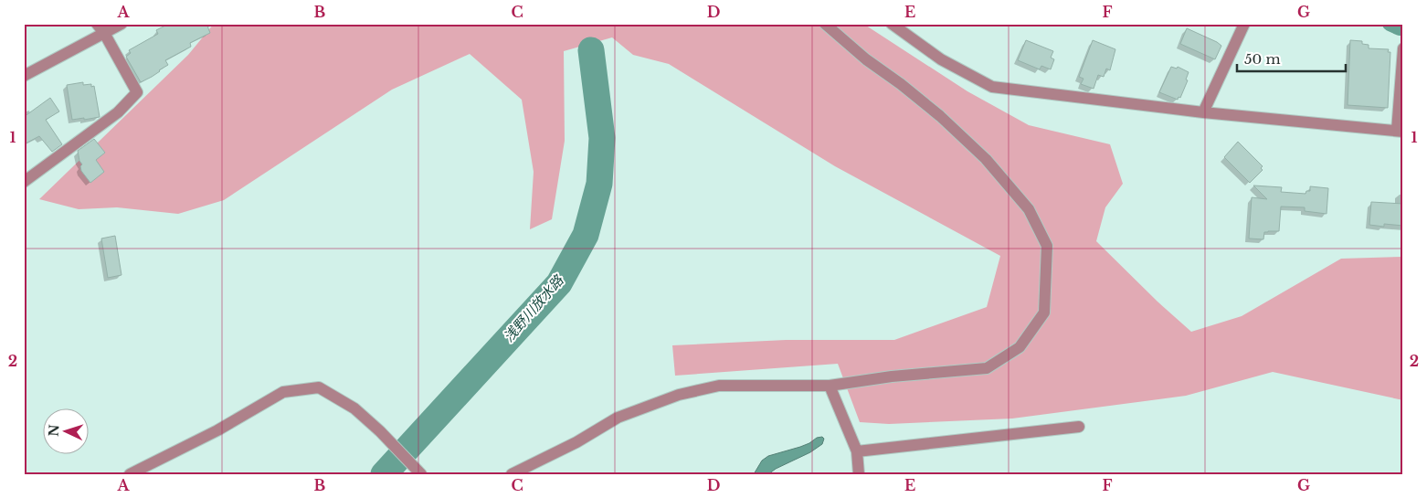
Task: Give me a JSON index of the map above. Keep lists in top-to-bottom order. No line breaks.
{"water":["浅野川放水路"],"scale_bar":"50 m","north":"left","grid":{"columns":["A","B","C","D","E","F","G"],"rows":["1","2"]}}
